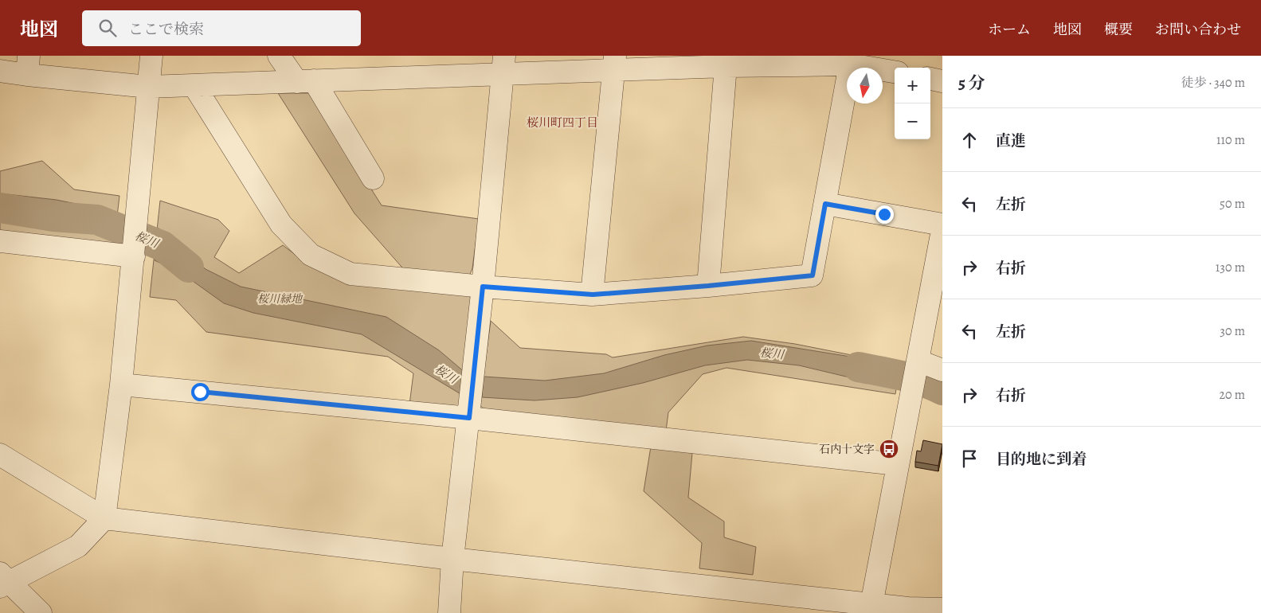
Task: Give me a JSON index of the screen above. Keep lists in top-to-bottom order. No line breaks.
{"districts":["桜川町四丁目"],"water":["桜川"],"parks":["桜川緑地"],"places":{"bus stop":["石内十文字"]},"north":"bottom","page":{"header":"地図","search":"ここで検索","nav":["ホーム","地図","概要","お問い合わせ"],"heading":["5 分","徒歩 · 340 m"],"map_buttons":["+","−"],"list":[["直進","110 m"],["左折","50 m"],["右折","130 m"],["左折","30 m"],["右折","20 m"],"目的地に到着"]}}
